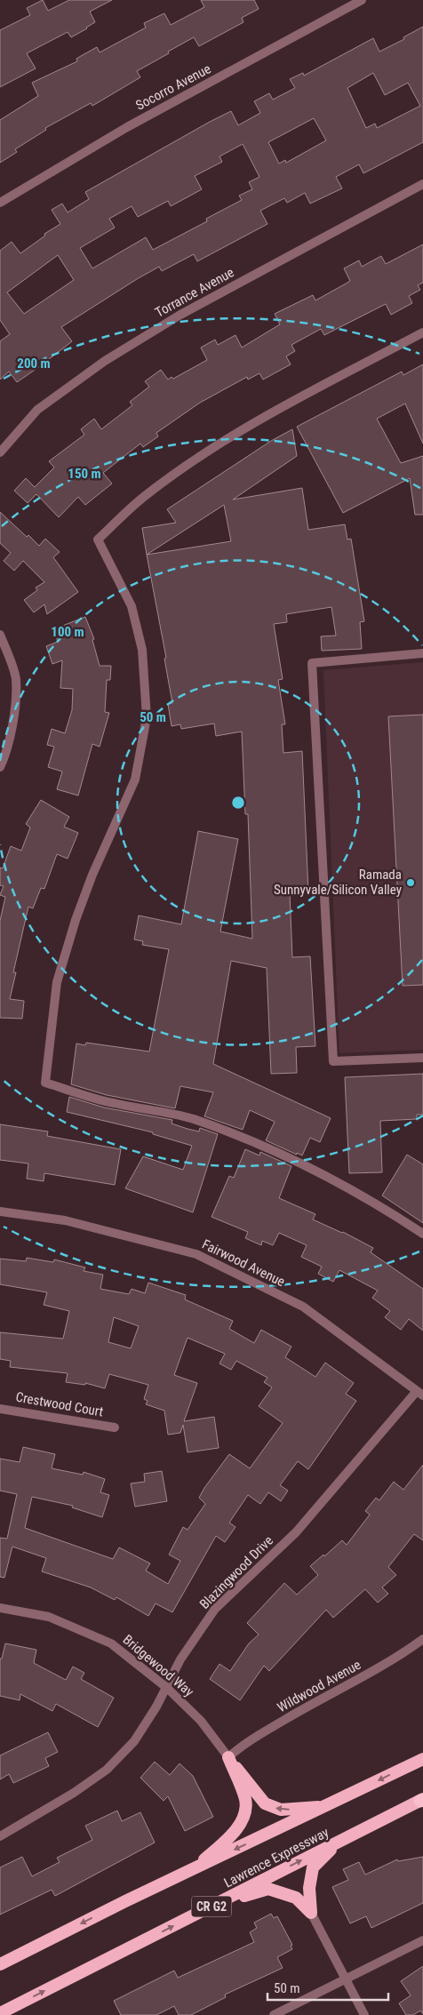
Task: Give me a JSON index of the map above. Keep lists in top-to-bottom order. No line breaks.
{"streets":{"highway":["Lawrence Expressway","CR G2"],"street":["Socorro Avenue","Torrance Avenue","Fairwood Avenue","Crestwood Court","Blazingwood Drive","Bridgewood Way","Wildwood Avenue"]},"crossings":[["Fairwood Avenue","Blazingwood Drive"],["Blazingwood Drive","Bridgewood Way"],["Bridgewood Way","Wildwood Avenue"]],"places":["Ramada Sunnyvale/Silicon Valley"],"scale_bar":"50 m","rings":["200 m","150 m","100 m","50 m"]}
